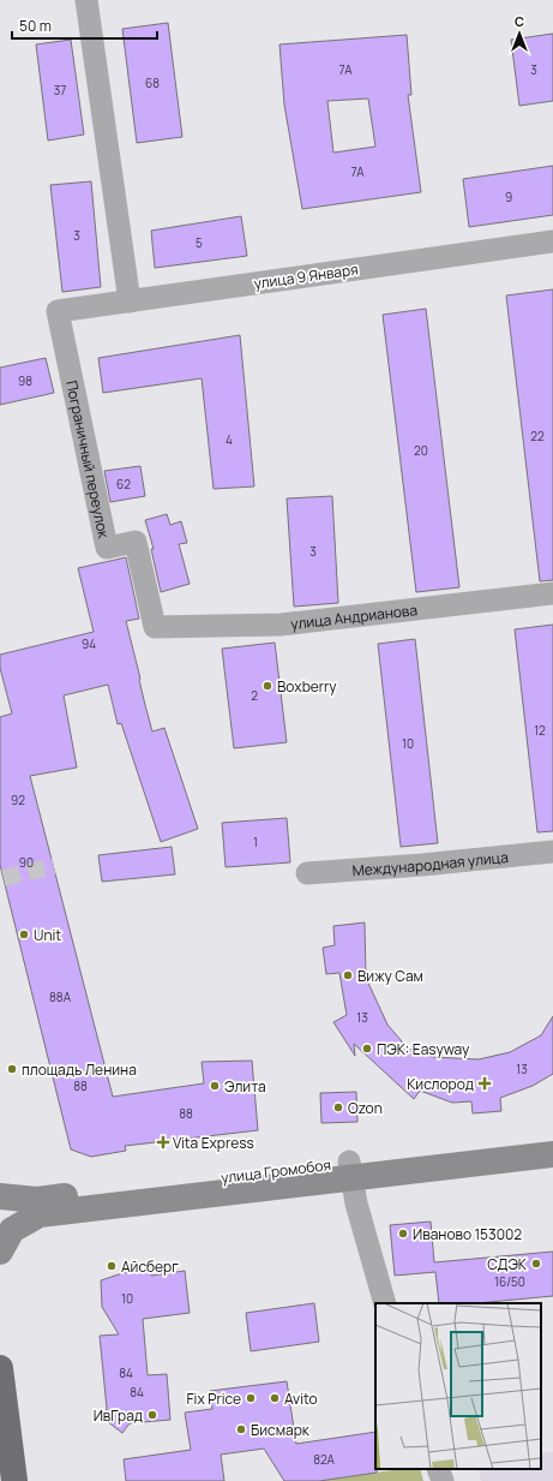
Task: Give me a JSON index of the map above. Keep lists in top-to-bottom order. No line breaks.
{"streets":{"main road":["улица Громобоя"],"street":["улица 9 Января","Пограничный переулок","улица Андрианова","Международная улица"]},"crossings":[["улица 9 Января","Пограничный переулок"],["Пограничный переулок","улица Андрианова"]],"places":{"other":["Boxberry","Unit","Вижу Сам","ПЭК: Easyway","площадь Ленина","Элита","Ozon","Иваново 153002","СДЭК","Айсберг","Fix Price","Avito","ИвГрад","Бисмарк"],"health":["Кислород","Vita Express"]},"house_numbers":["7А","3","68","37","7А","9","3","5","98","22","4","20","62","3","94","2","12","10","92","1","90","88А","13","13","88","88","16/50","10","84","84","82А"],"scale_bar":"50 m","north":"top"}
